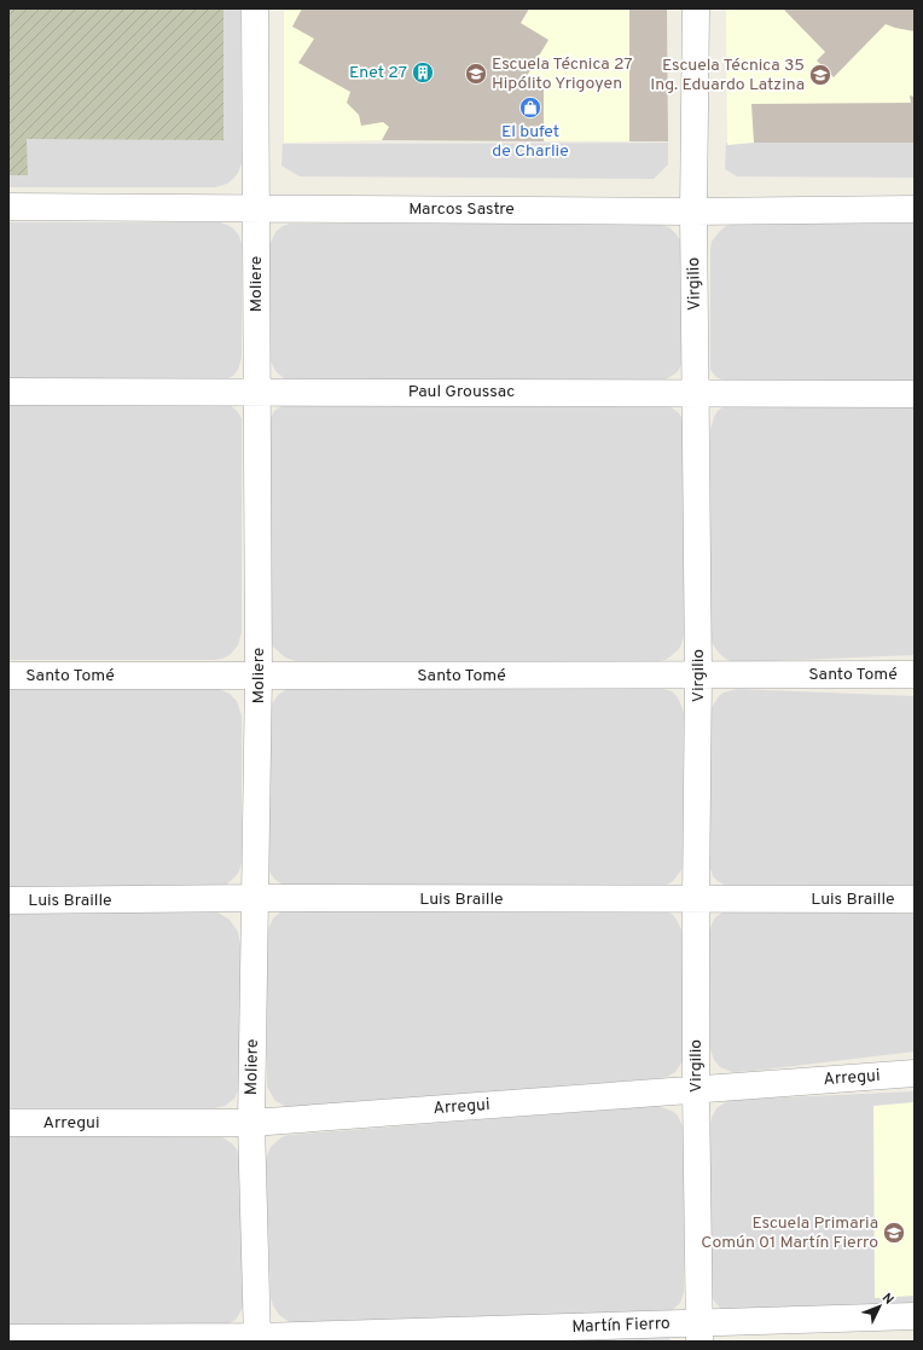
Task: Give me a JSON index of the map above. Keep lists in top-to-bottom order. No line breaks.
{"streets":{"street":["Marcos Sastre","Moliere","Virgilio","Paul Groussac","Santo Tomé","Luis Braille","Arregui","Martín Fierro"]},"crossings":[["Marcos Sastre","Moliere"],["Marcos Sastre","Virgilio"],["Moliere","Paul Groussac"],["Moliere","Santo Tomé"],["Moliere","Luis Braille"],["Moliere","Arregui"],["Moliere","Martín Fierro"],["Virgilio","Paul Groussac"],["Virgilio","Santo Tomé"],["Virgilio","Luis Braille"],["Virgilio","Arregui"],["Virgilio","Martín Fierro"]],"places":{"building":["Enet 27"],"school or university":["Escuela Técnica 27 Hipólito Yrigoyen","Escuela Técnica 35 Ing. Eduardo Latzina","Escuela Primaria Común 01 Martín Fierro"],"shop":["El bufet de Charlie"]},"north":"top right"}
